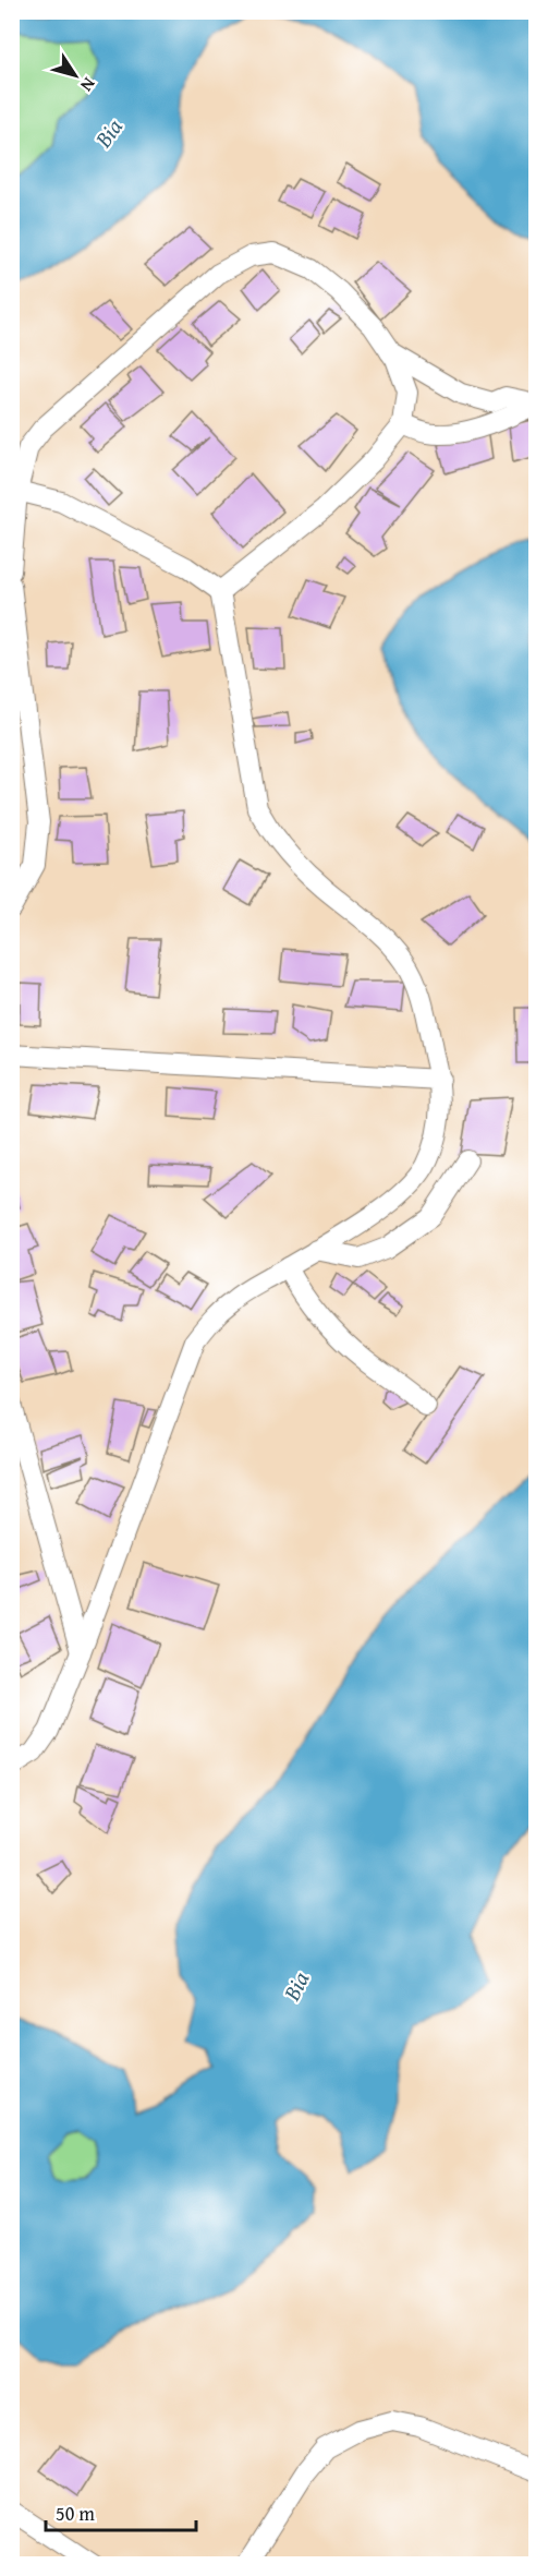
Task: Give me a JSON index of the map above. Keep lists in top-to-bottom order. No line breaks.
{"water":["Bia"],"scale_bar":"50 m","north":"bottom right"}
